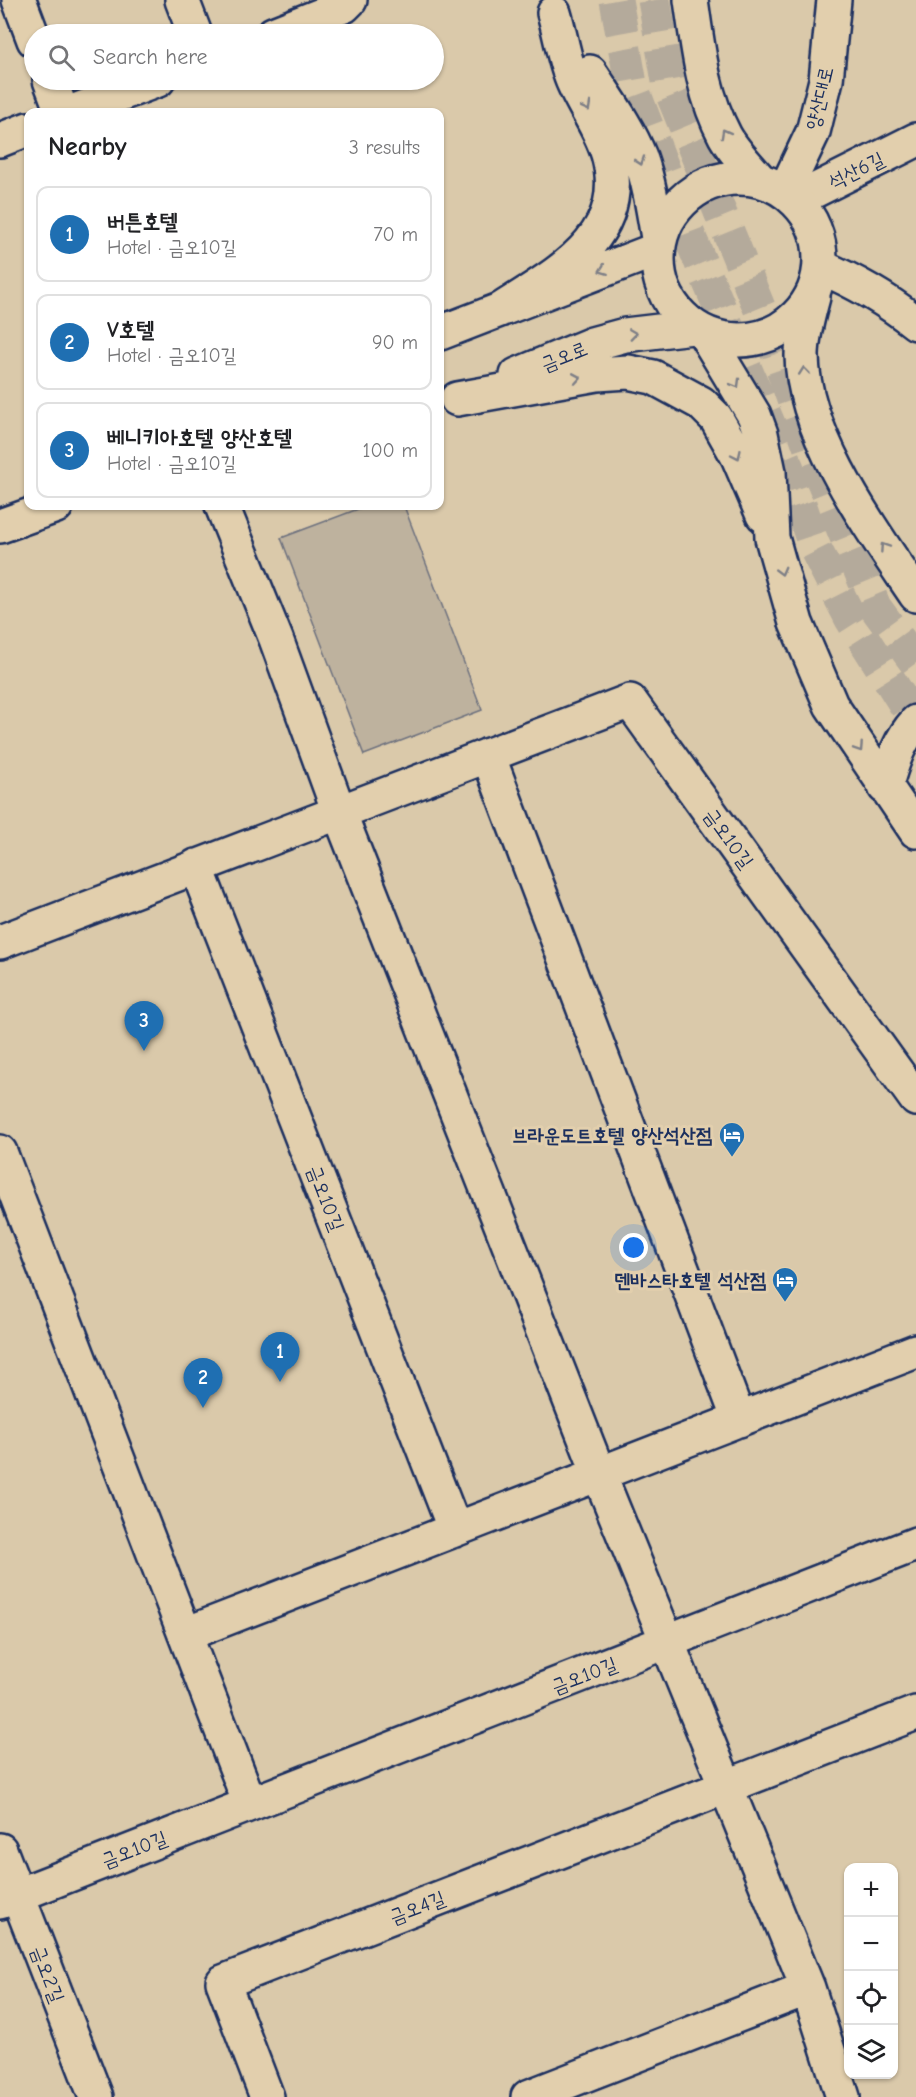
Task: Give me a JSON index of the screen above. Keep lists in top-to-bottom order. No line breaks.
{"streets":{"street":["양산대로","석산6길","금오로","금오10길","금오4길","금오2길"]},"crossings":[["양산대로","석산6길"],["양산대로","금오로"],["석산6길","금오로"],["금오10길","금오2길"]],"places":{"hotel":["브라운도트호텔 양산석산점","덴바스타호텔 석산점"]},"page":{"search":"Search here","heading":["Nearby","3 results"],"list":[{"mark":"1","name":"버튼호텔","note":"Hotel · 금오10길","value":"70 m"},{"mark":"2","name":"V호텔","note":"Hotel · 금오10길","value":"90 m"},{"mark":"3","name":"베니키아호텔 양산호텔","note":"Hotel · 금오10길","value":"100 m"}],"pins":["3","1","2"],"map_buttons":["+","−"]}}
